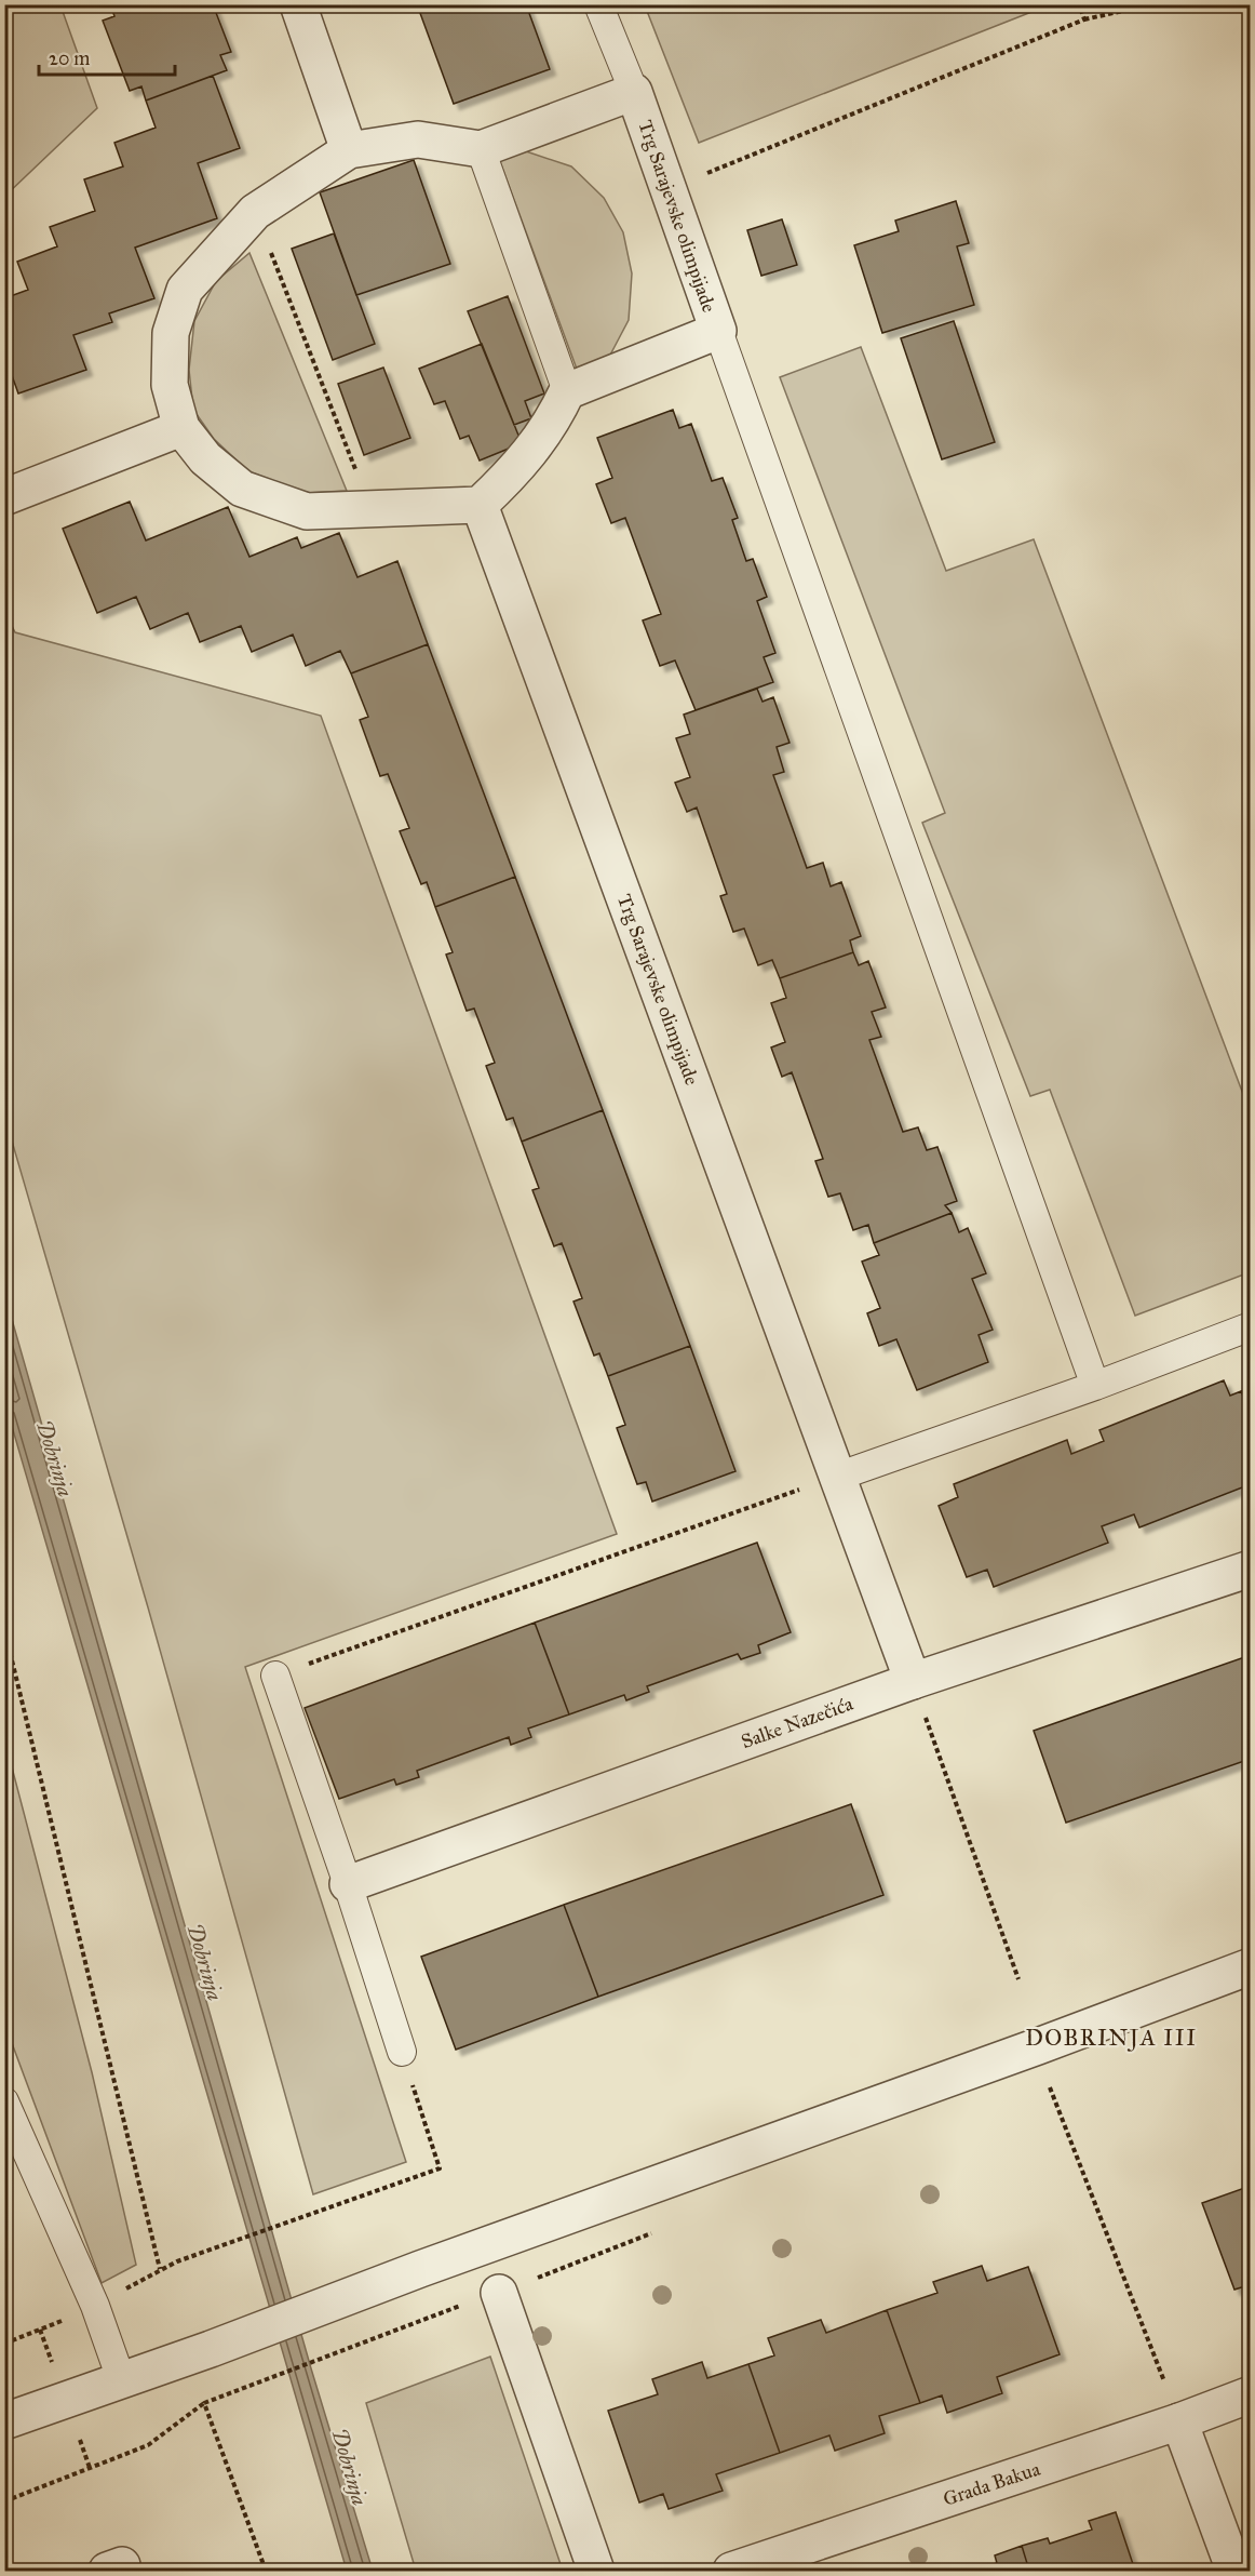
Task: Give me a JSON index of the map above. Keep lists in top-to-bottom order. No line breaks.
{"streets":{"street":["Trg Sarajevske olimpijade","Salke Nazečića","Grada Bakua"]},"crossings":[["Trg Sarajevske olimpijade","Salke Nazečića"]],"districts":["DOBRINJA III"],"water":["Dobrinja"],"scale_bar":"20 m"}
